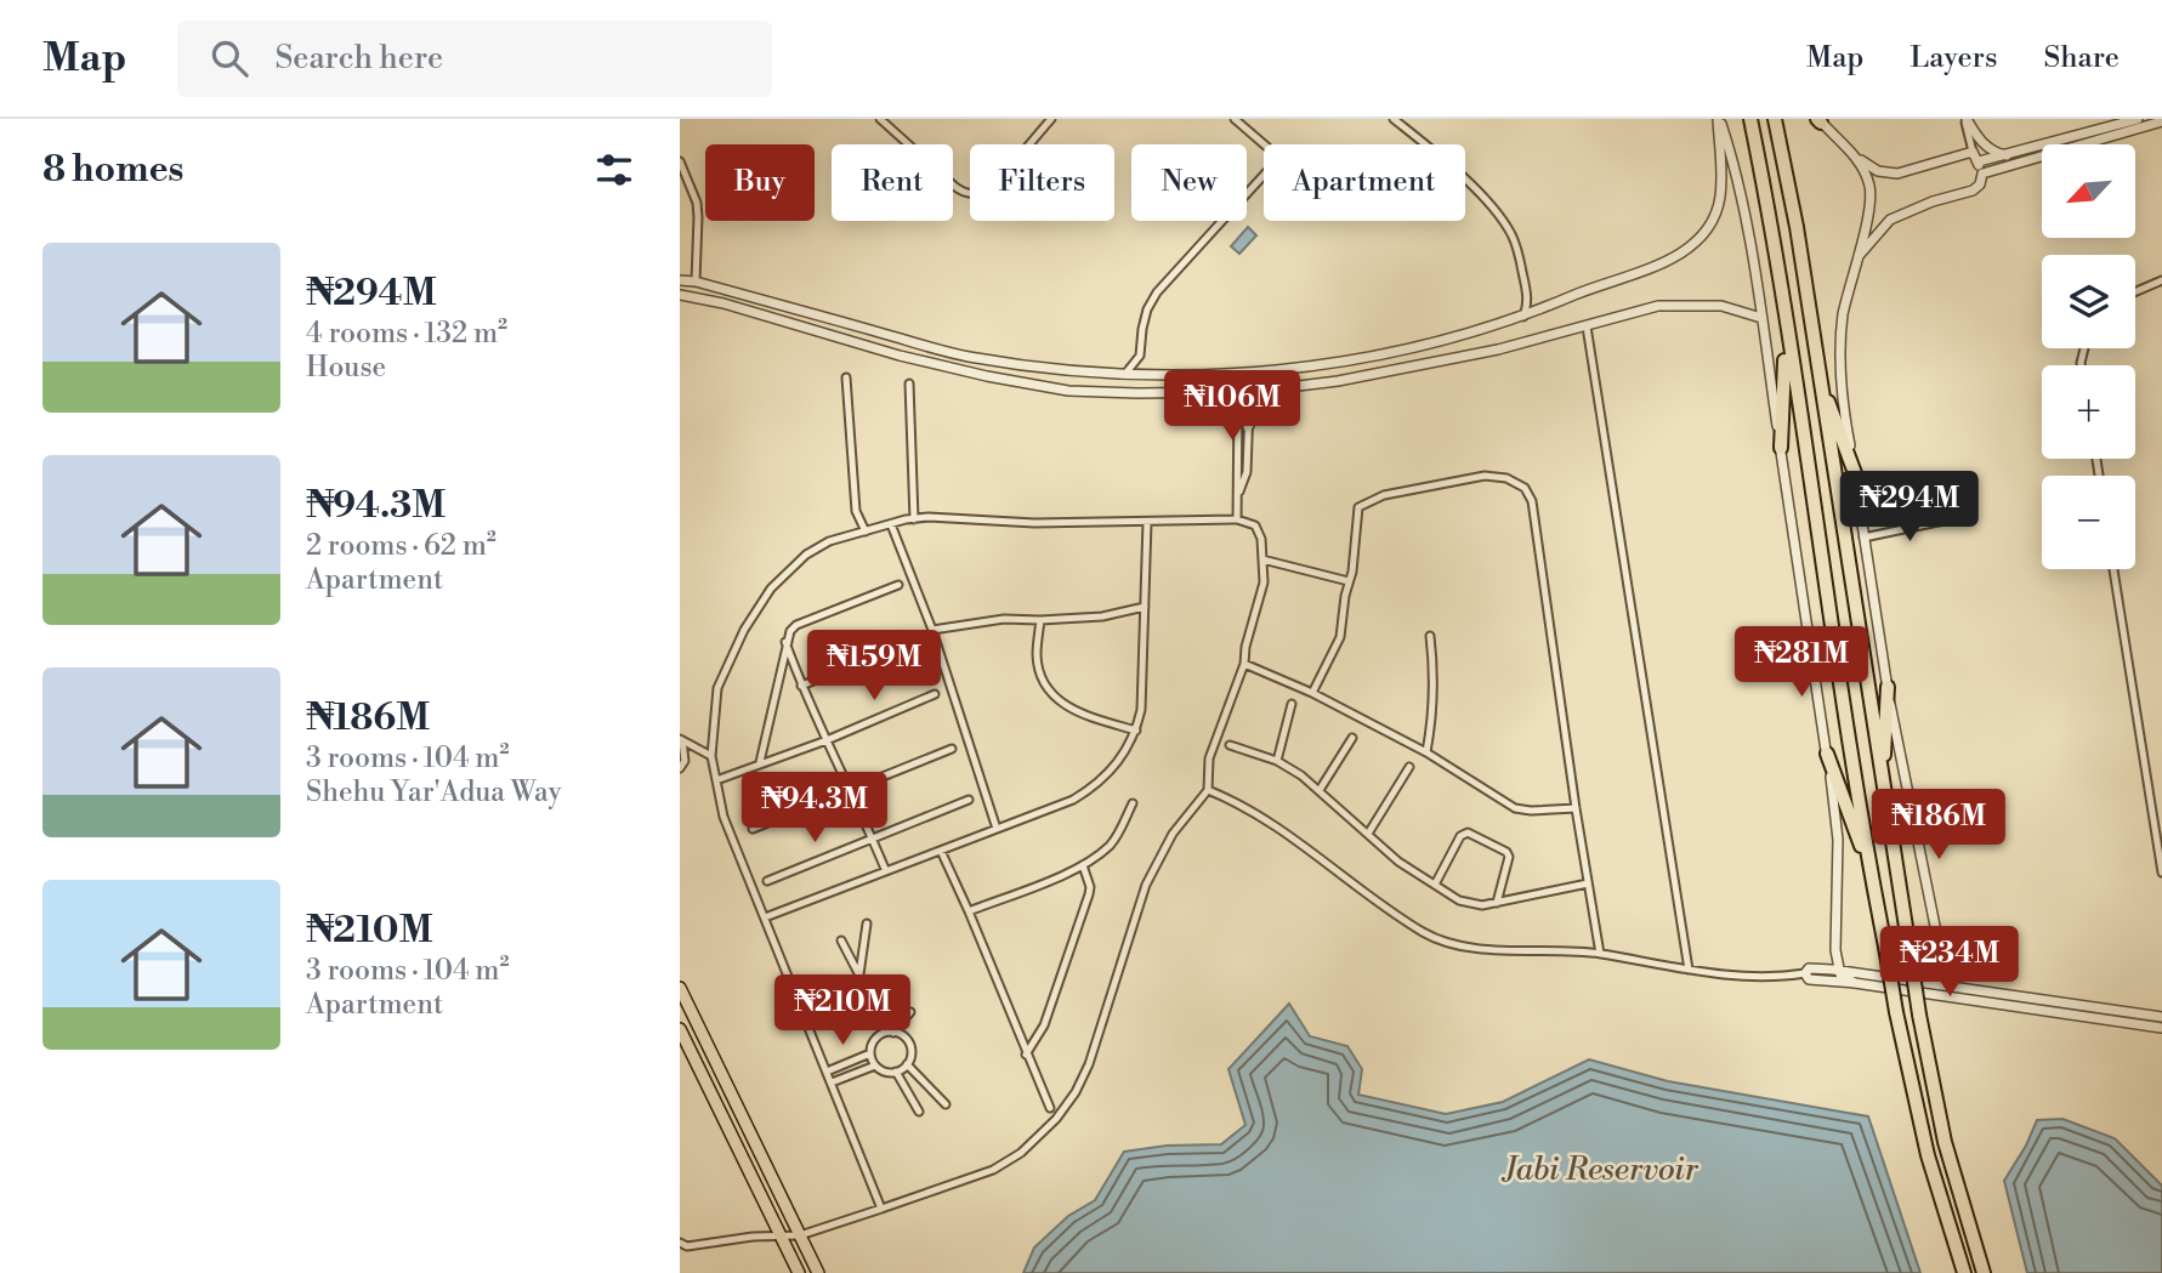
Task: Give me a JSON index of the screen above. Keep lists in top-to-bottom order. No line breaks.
{"water":["Jabi Reservoir"],"north":"bottom left","page":{"header":"Map","search":"Search here","nav":["Map","Layers","Share"],"heading":"8 homes","map_buttons":["+","−"],"chip":["Buy","Rent","Filters","New","Apartment"],"list":[{"name":"₦294M","note":"4 rooms · 132 m² · House"},{"name":"₦94.3M","note":"2 rooms · 62 m² · Apartment"},{"name":"₦186M","note":"3 rooms · 104 m² · Shehu Yar'Adua Way"},{"name":"₦210M","note":"3 rooms · 104 m² · Apartment"}],"price":["₦106M","₦294M","₦281M","₦159M","₦94.3M","₦186M","₦234M","₦210M"]}}
